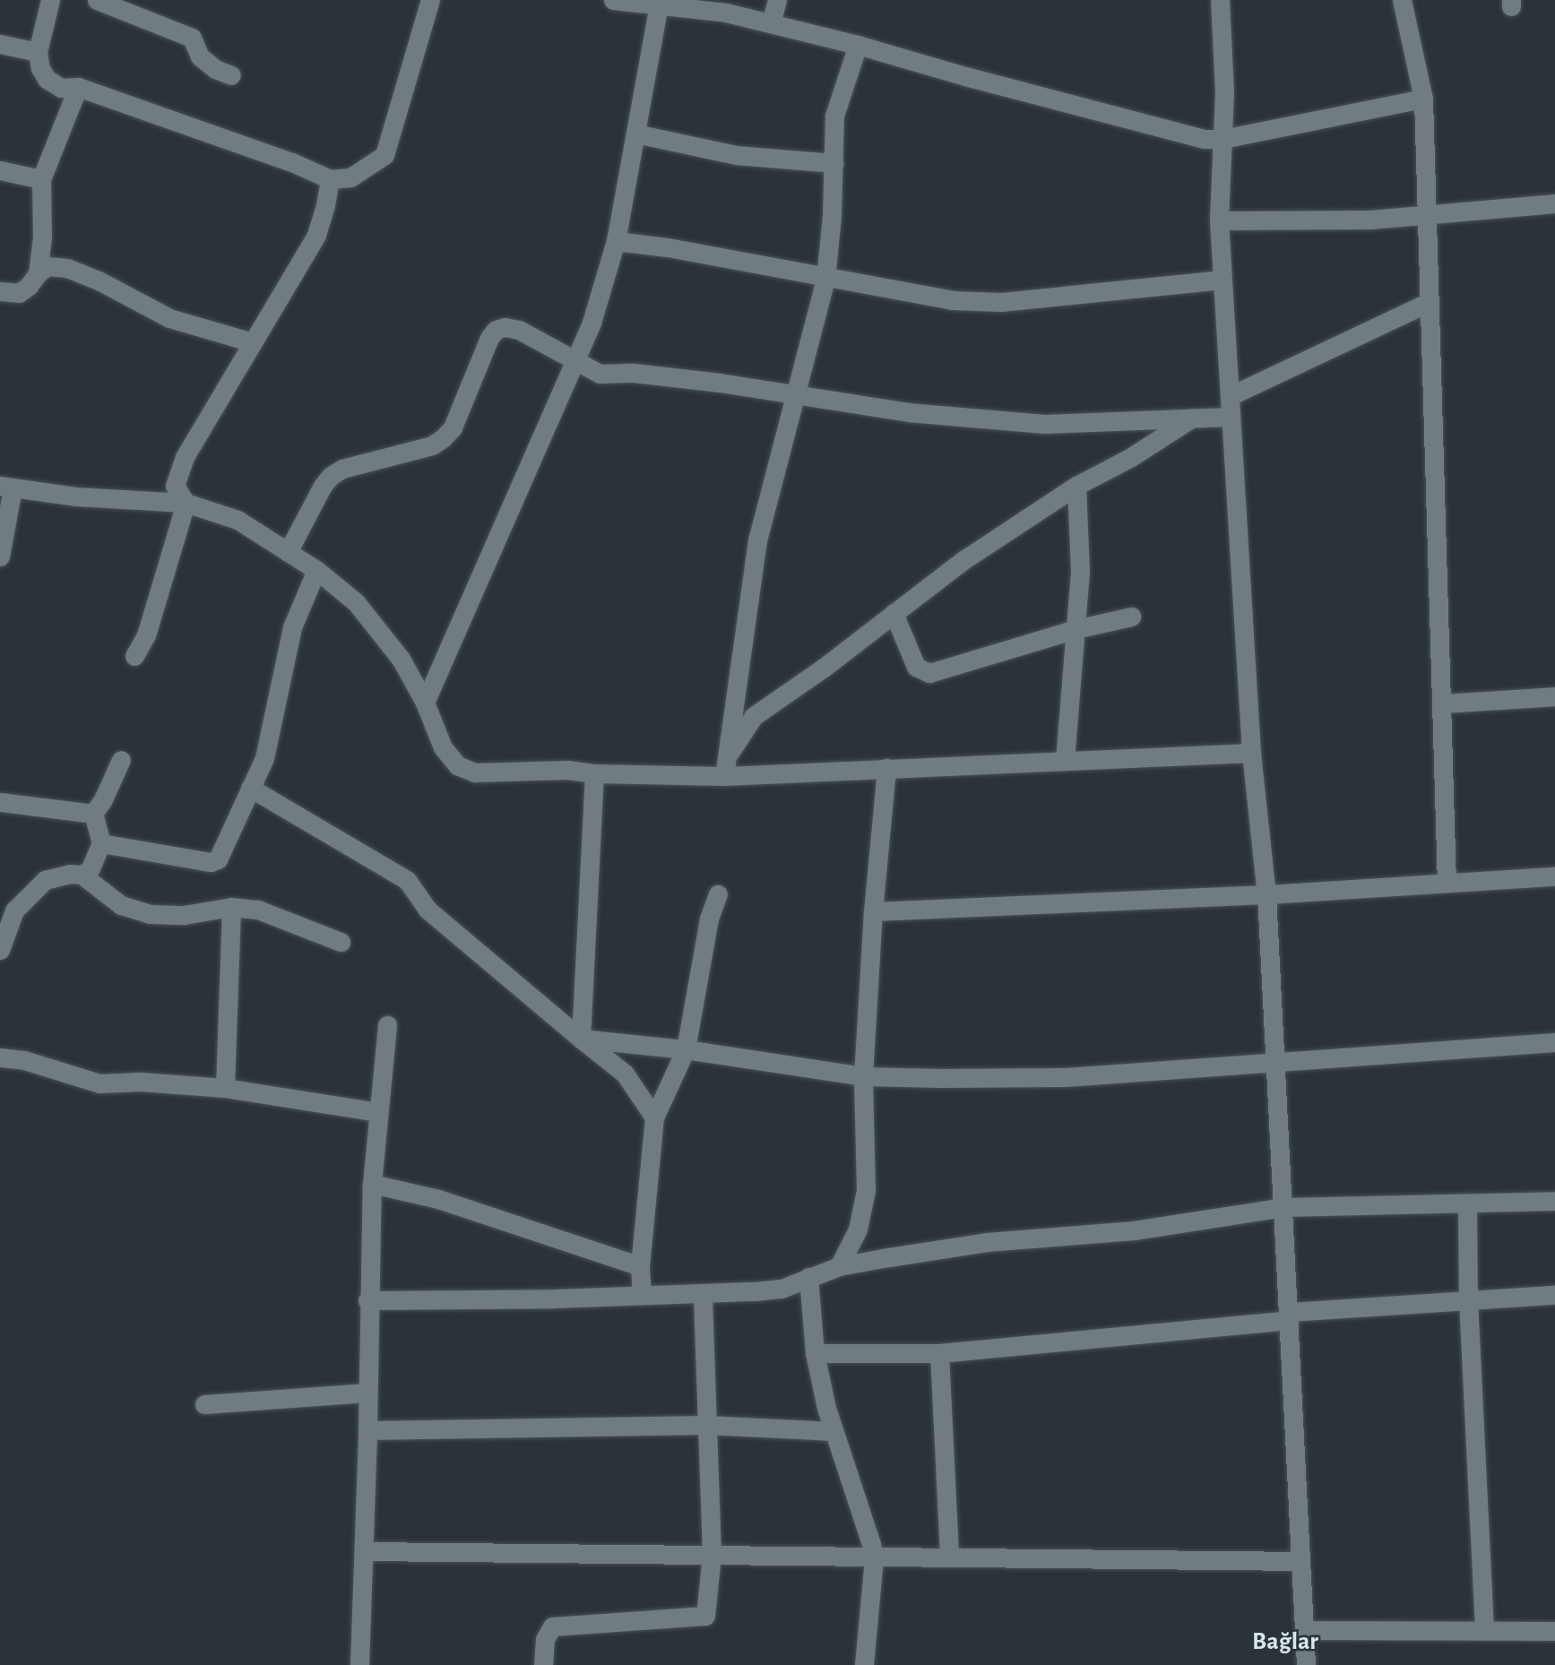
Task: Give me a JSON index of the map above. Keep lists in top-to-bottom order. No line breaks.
{"districts":["Bağlar"]}
